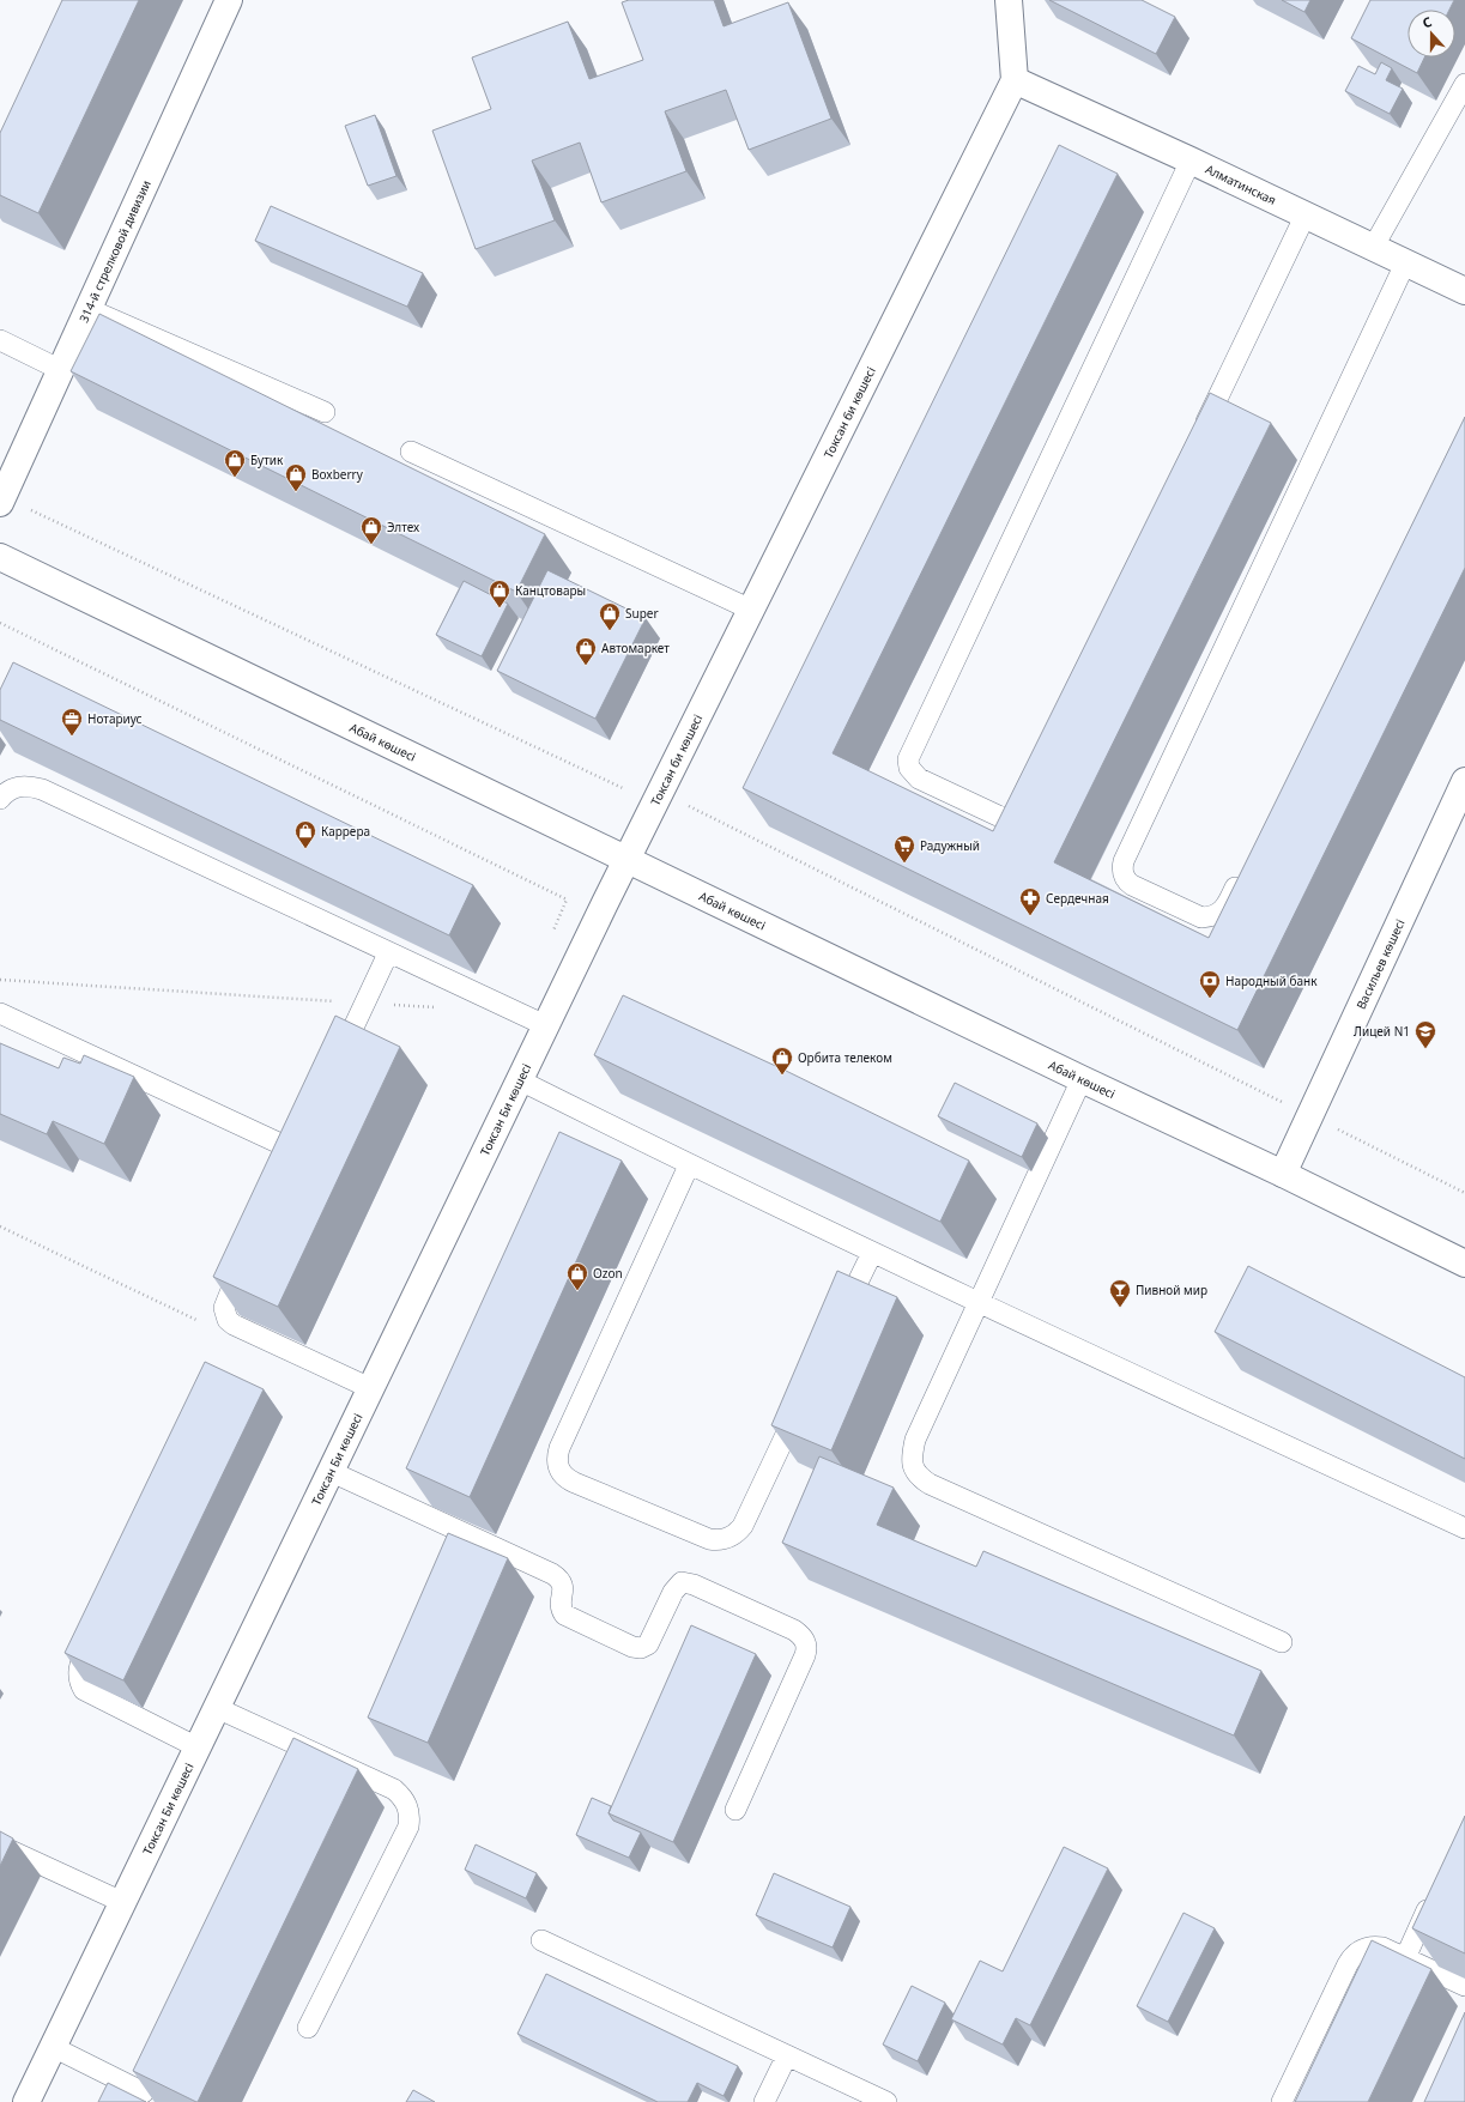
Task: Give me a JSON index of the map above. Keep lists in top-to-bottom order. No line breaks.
{"streets":{"street":["Алматинская","314-й стрелковой дивизии","Токсан би көшесі","Абай көшесі","Васильев көшесі","Токсан Би көшесі"]},"crossings":[["Алматинская","Токсан би көшесі"],["Токсан би көшесі","Токсан Би көшесі"],["Абай көшесі","Васильев көшесі"],["Абай көшесі","Токсан Би көшесі"]],"places":{"shop":["Бутик","Boxberry","Элтех","Канцтовары","Super","Автомаркет","Каррера","Орбита телеком","Ozon"],"office":["Нотариус"],"supermarket":["Радужный"],"pharmacy":["Сердечная"],"bank":["Народный банк"],"school or university":["Лицей N1"],"bar":["Пивной мир"]},"north":"top"}
